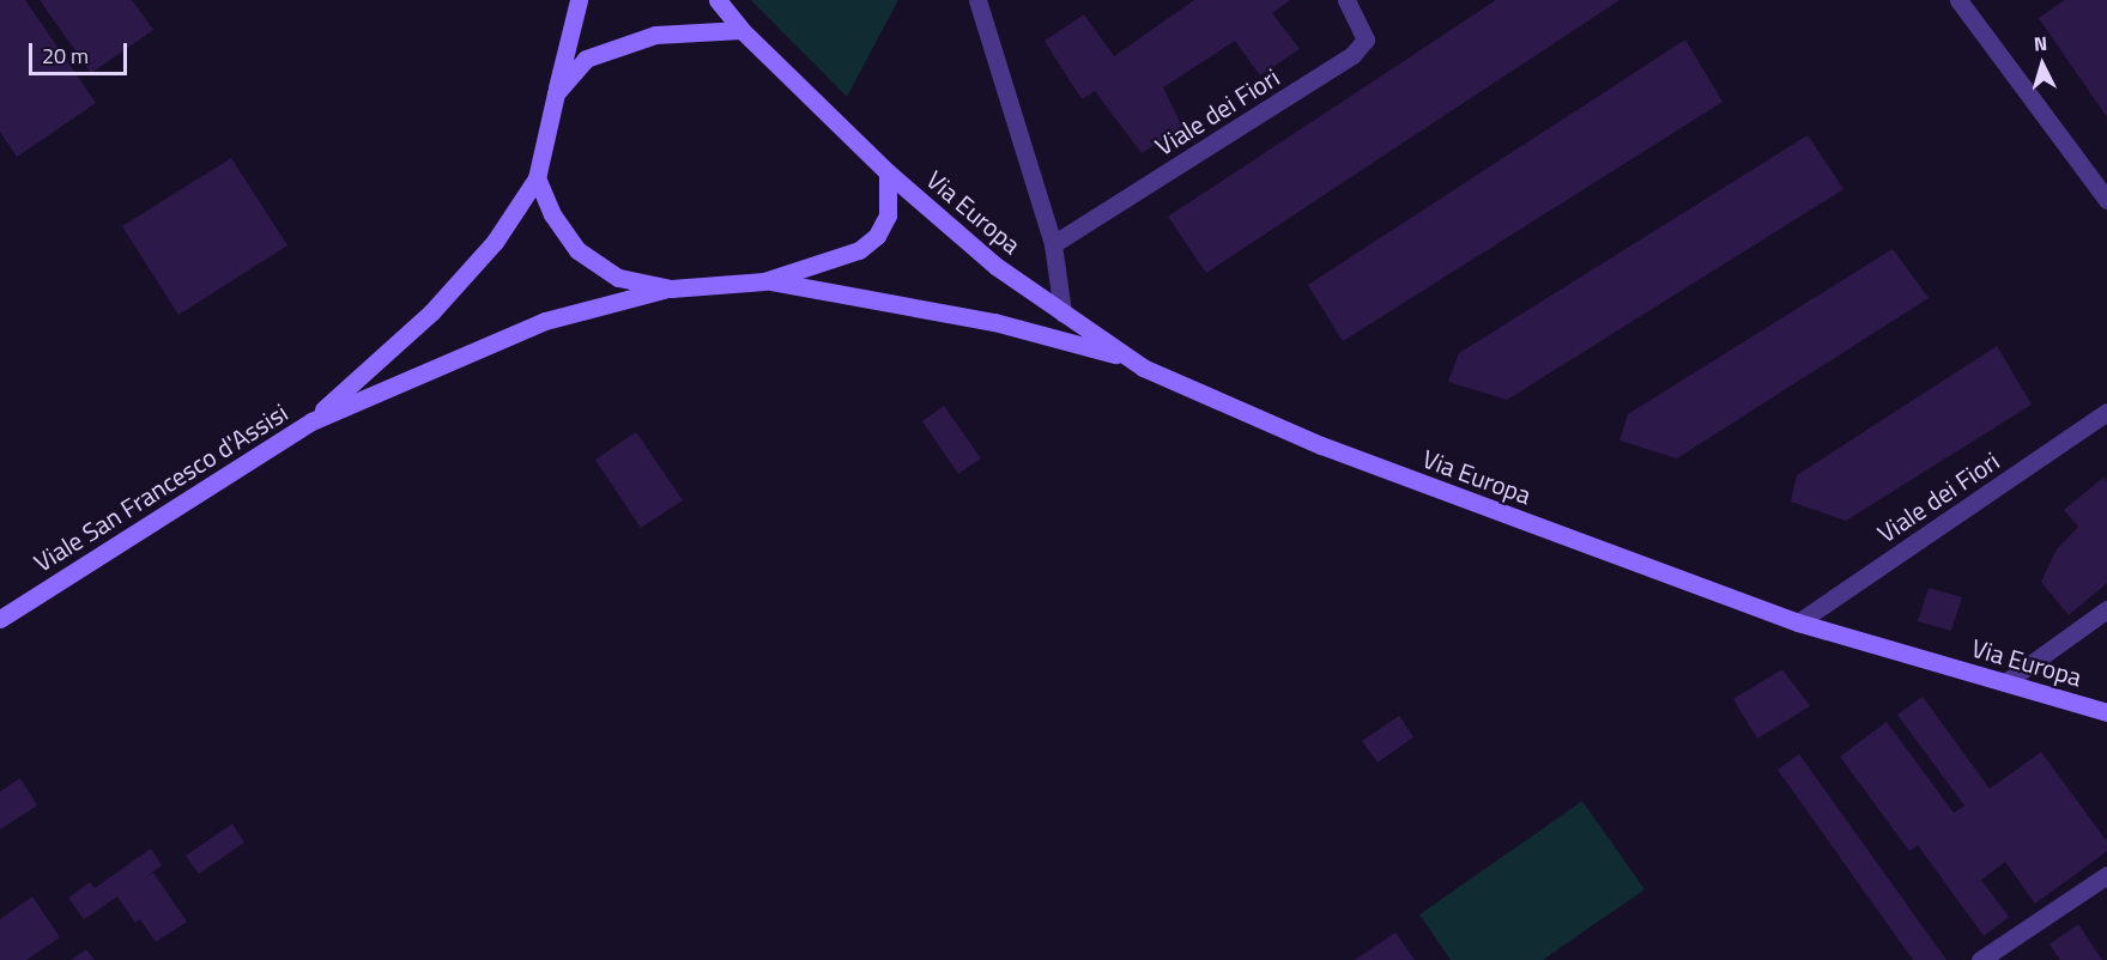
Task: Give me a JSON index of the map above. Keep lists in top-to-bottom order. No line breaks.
{"streets":{"street":["Viale dei Fiori","Via Europa","Viale San Francesco d'Assisi"]},"crossings":[["Viale dei Fiori","Via Europa"]],"scale_bar":"20 m","north":"top"}
